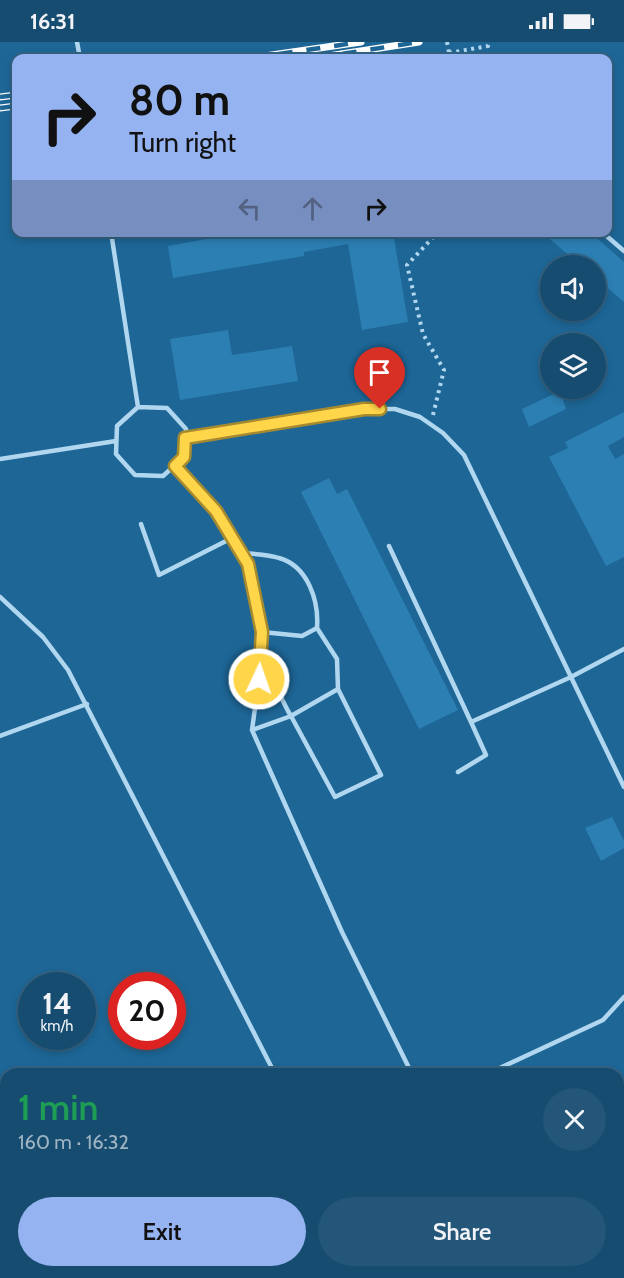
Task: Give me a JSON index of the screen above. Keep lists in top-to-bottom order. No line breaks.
{"page":{"status":"16:31","turn":["80 m","Turn right"],"speed":"14 km/h","limit":"20","heading":["1 min","160 m · 16:32"],"buttons":["Exit","Share"]}}
